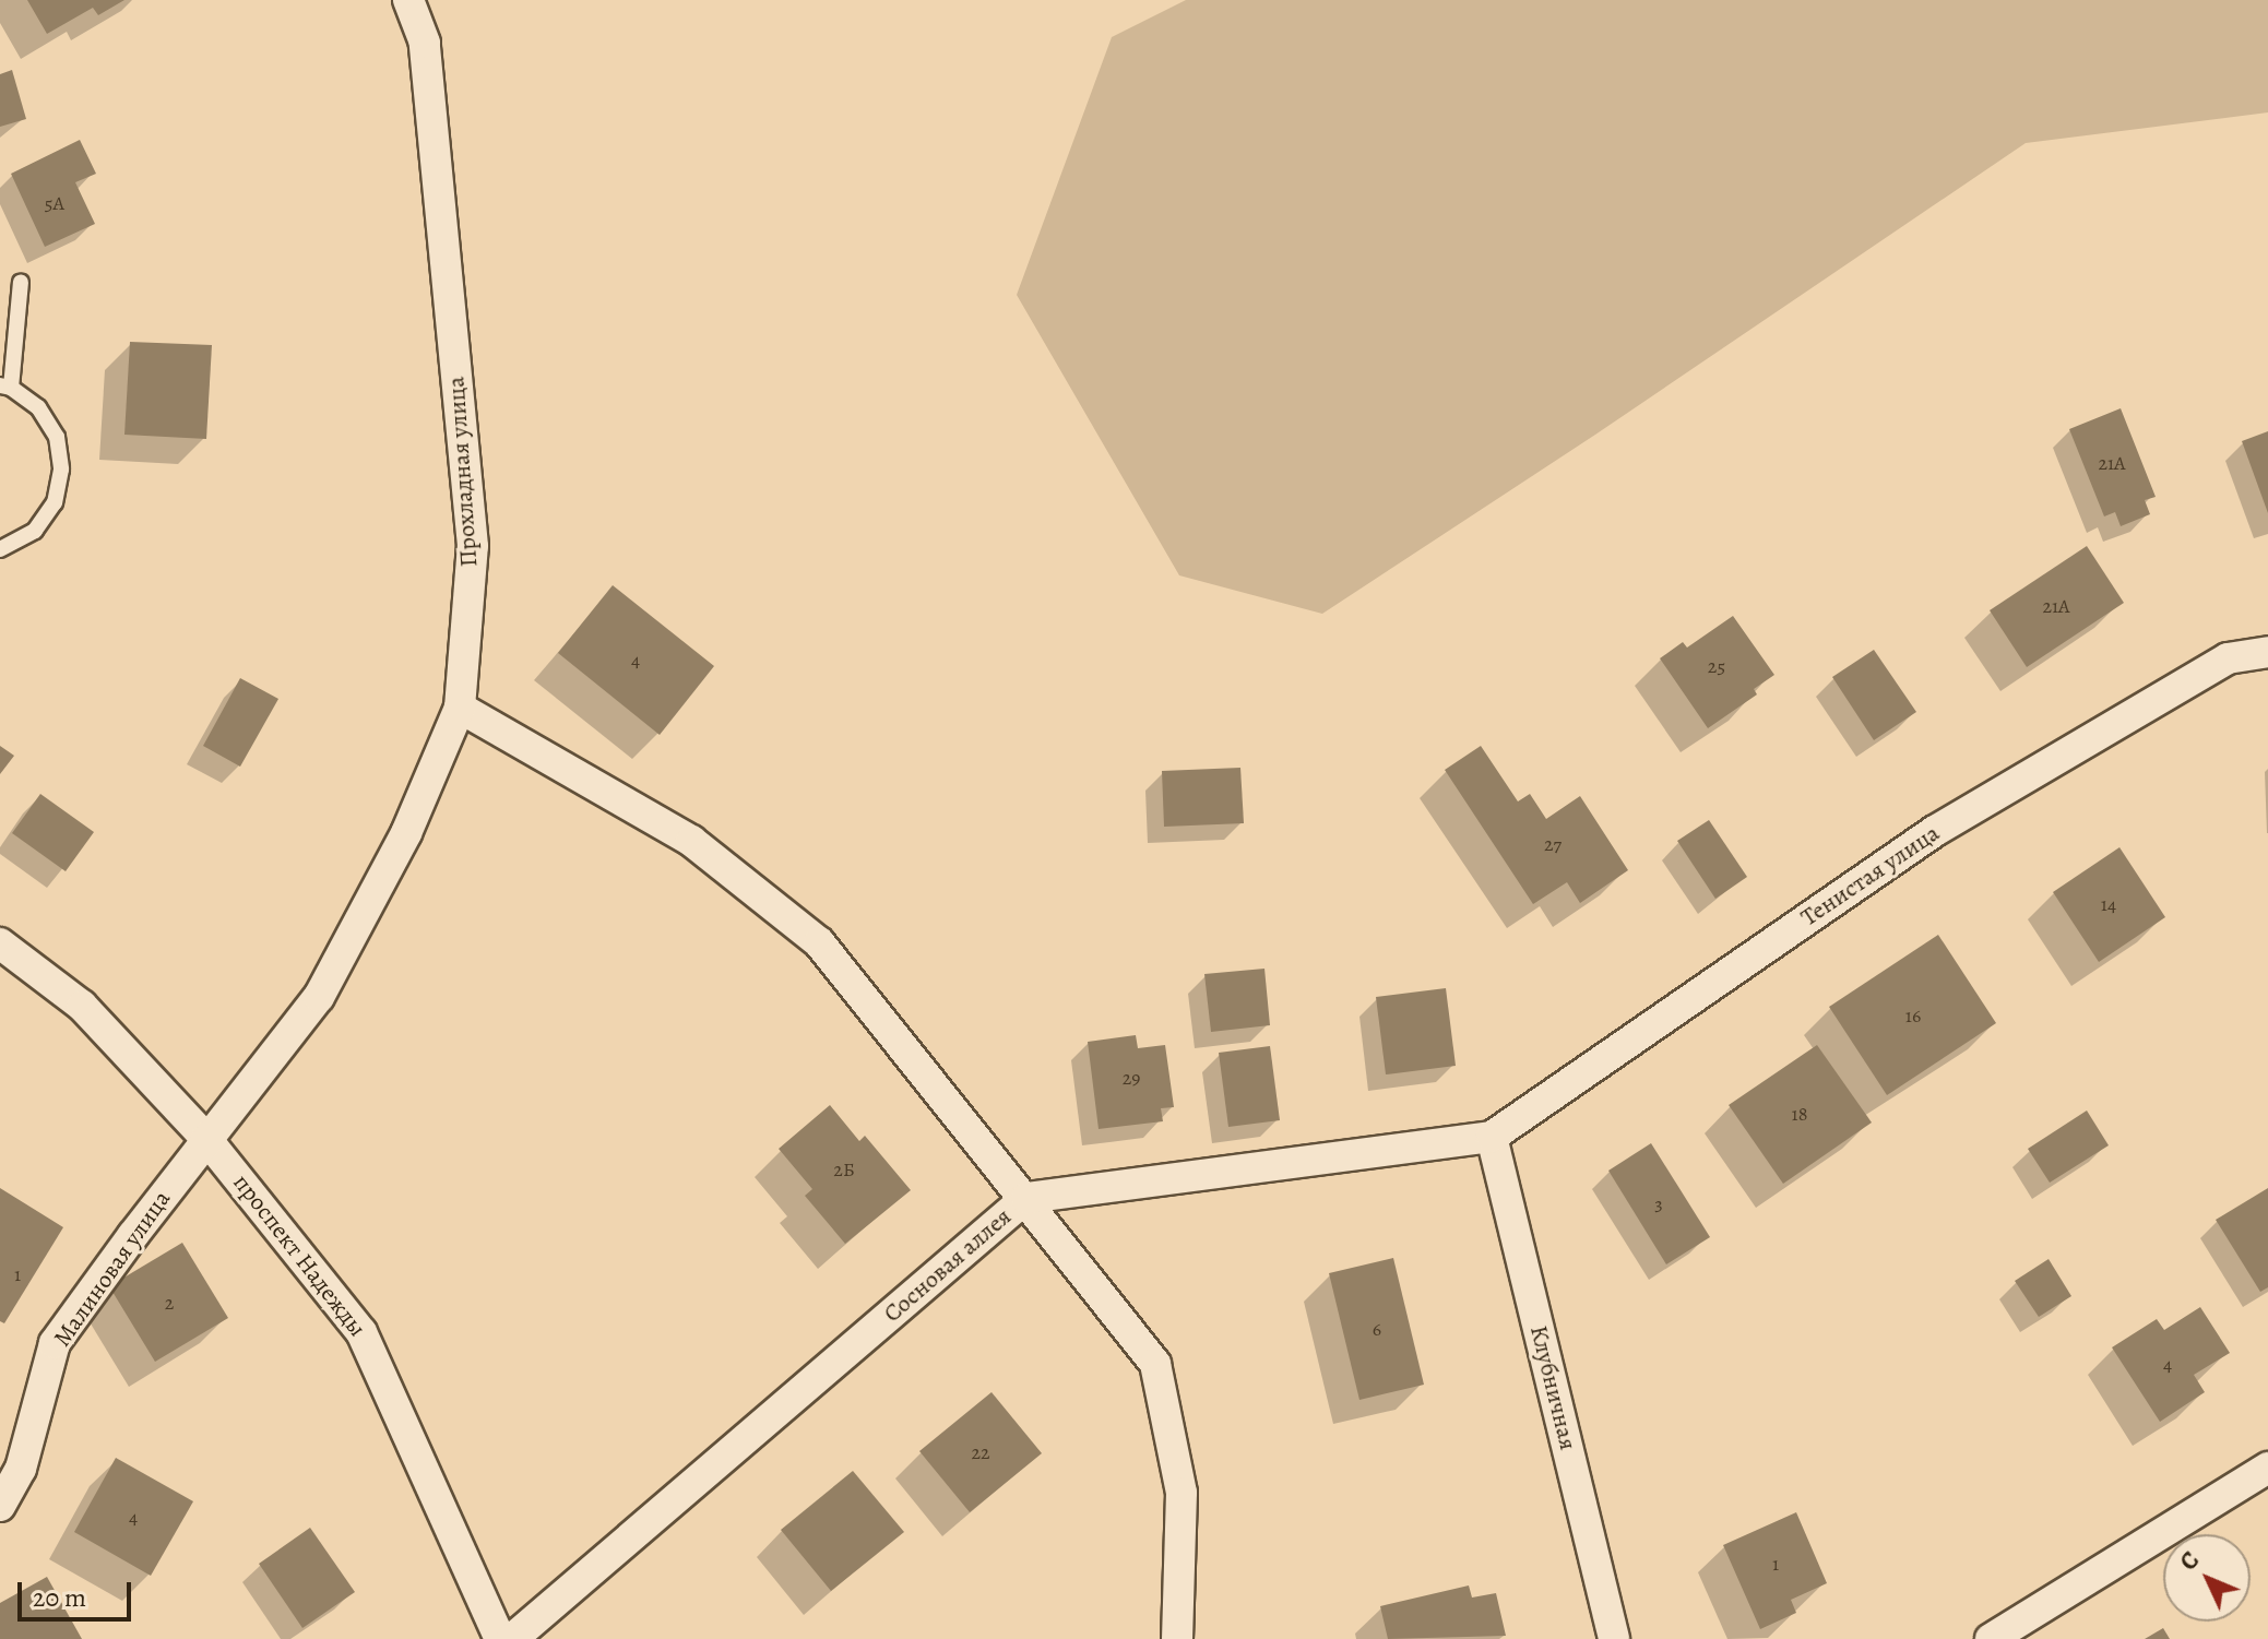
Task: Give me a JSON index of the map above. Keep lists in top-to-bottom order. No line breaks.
{"streets":{"street":["Прохладная улица","Тенистая улица","проспект Надежды","Сосновая аллея","Малиновая улица","Клубничная"]},"crossings":[["Прохладная улица","проспект Надежды"],["Прохладная улица","Малиновая улица"],["Тенистая улица","Сосновая аллея"],["Тенистая улица","Клубничная"],["проспект Надежды","Малиновая улица"],["Сосновая аллея","Клубничная"]],"house_numbers":["5А","21А","21А","4","25","27","14","16","29","18","2Б","3","1","2","6","4","22","4","1"],"scale_bar":"20 m","north":"top left"}
